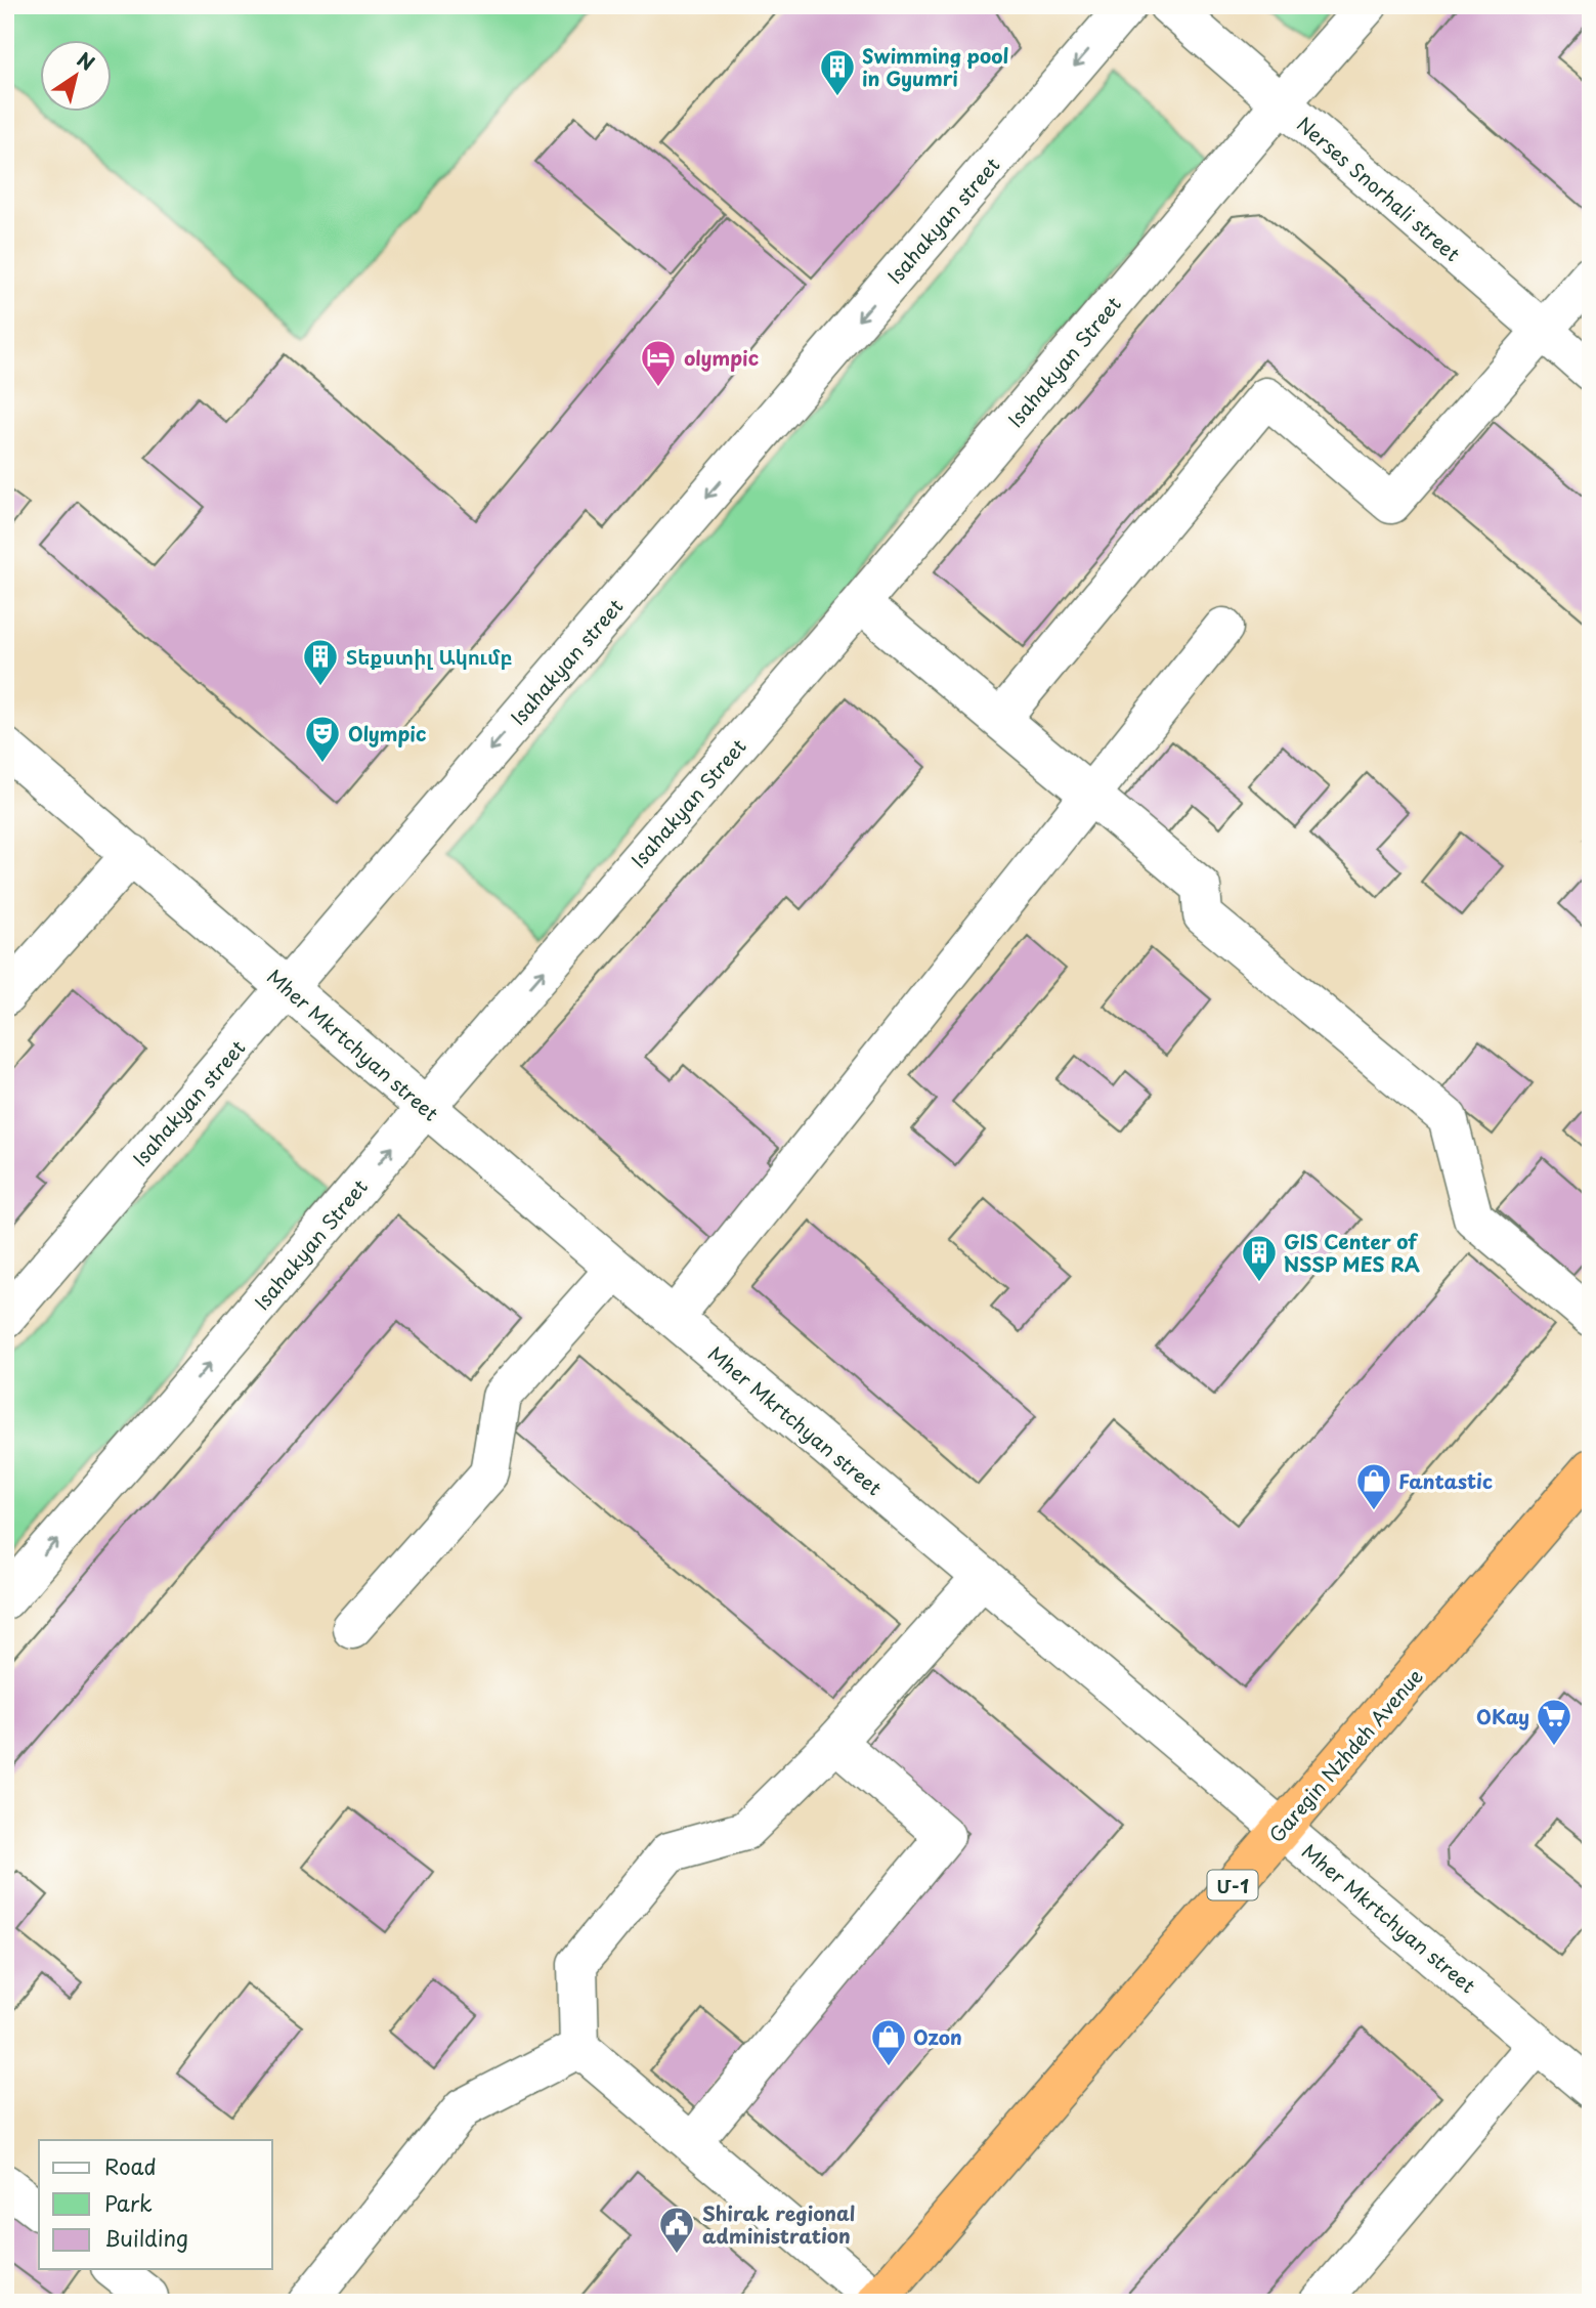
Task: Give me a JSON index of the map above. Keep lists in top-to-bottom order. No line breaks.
{"streets":{"highway":["Garegin Nzhdeh Avenue","Մ-1"],"street":["Nerses Snorhali street","Isahakyan street","Isahakyan Street","Mher Mkrtchyan street"]},"crossings":[["Nerses Snorhali street","Isahakyan Street"],["Isahakyan street","Mher Mkrtchyan street"],["Isahakyan Street","Mher Mkrtchyan street"],["Mher Mkrtchyan street","Garegin Nzhdeh Avenue"]],"one_way":["Isahakyan street"],"places":{"building":["Swimming pool in Gyumri","Տեքստիլ Ակումբ","GIS Center of NSSP MES RA"],"hotel":["olympic"],"theatre":["Olympic"],"shop":["Fantastic","Ozon"],"supermarket":["OKay"],"public building":["Shirak regional administration"]},"legend":["Road","Park","Building"],"north":"top right"}
